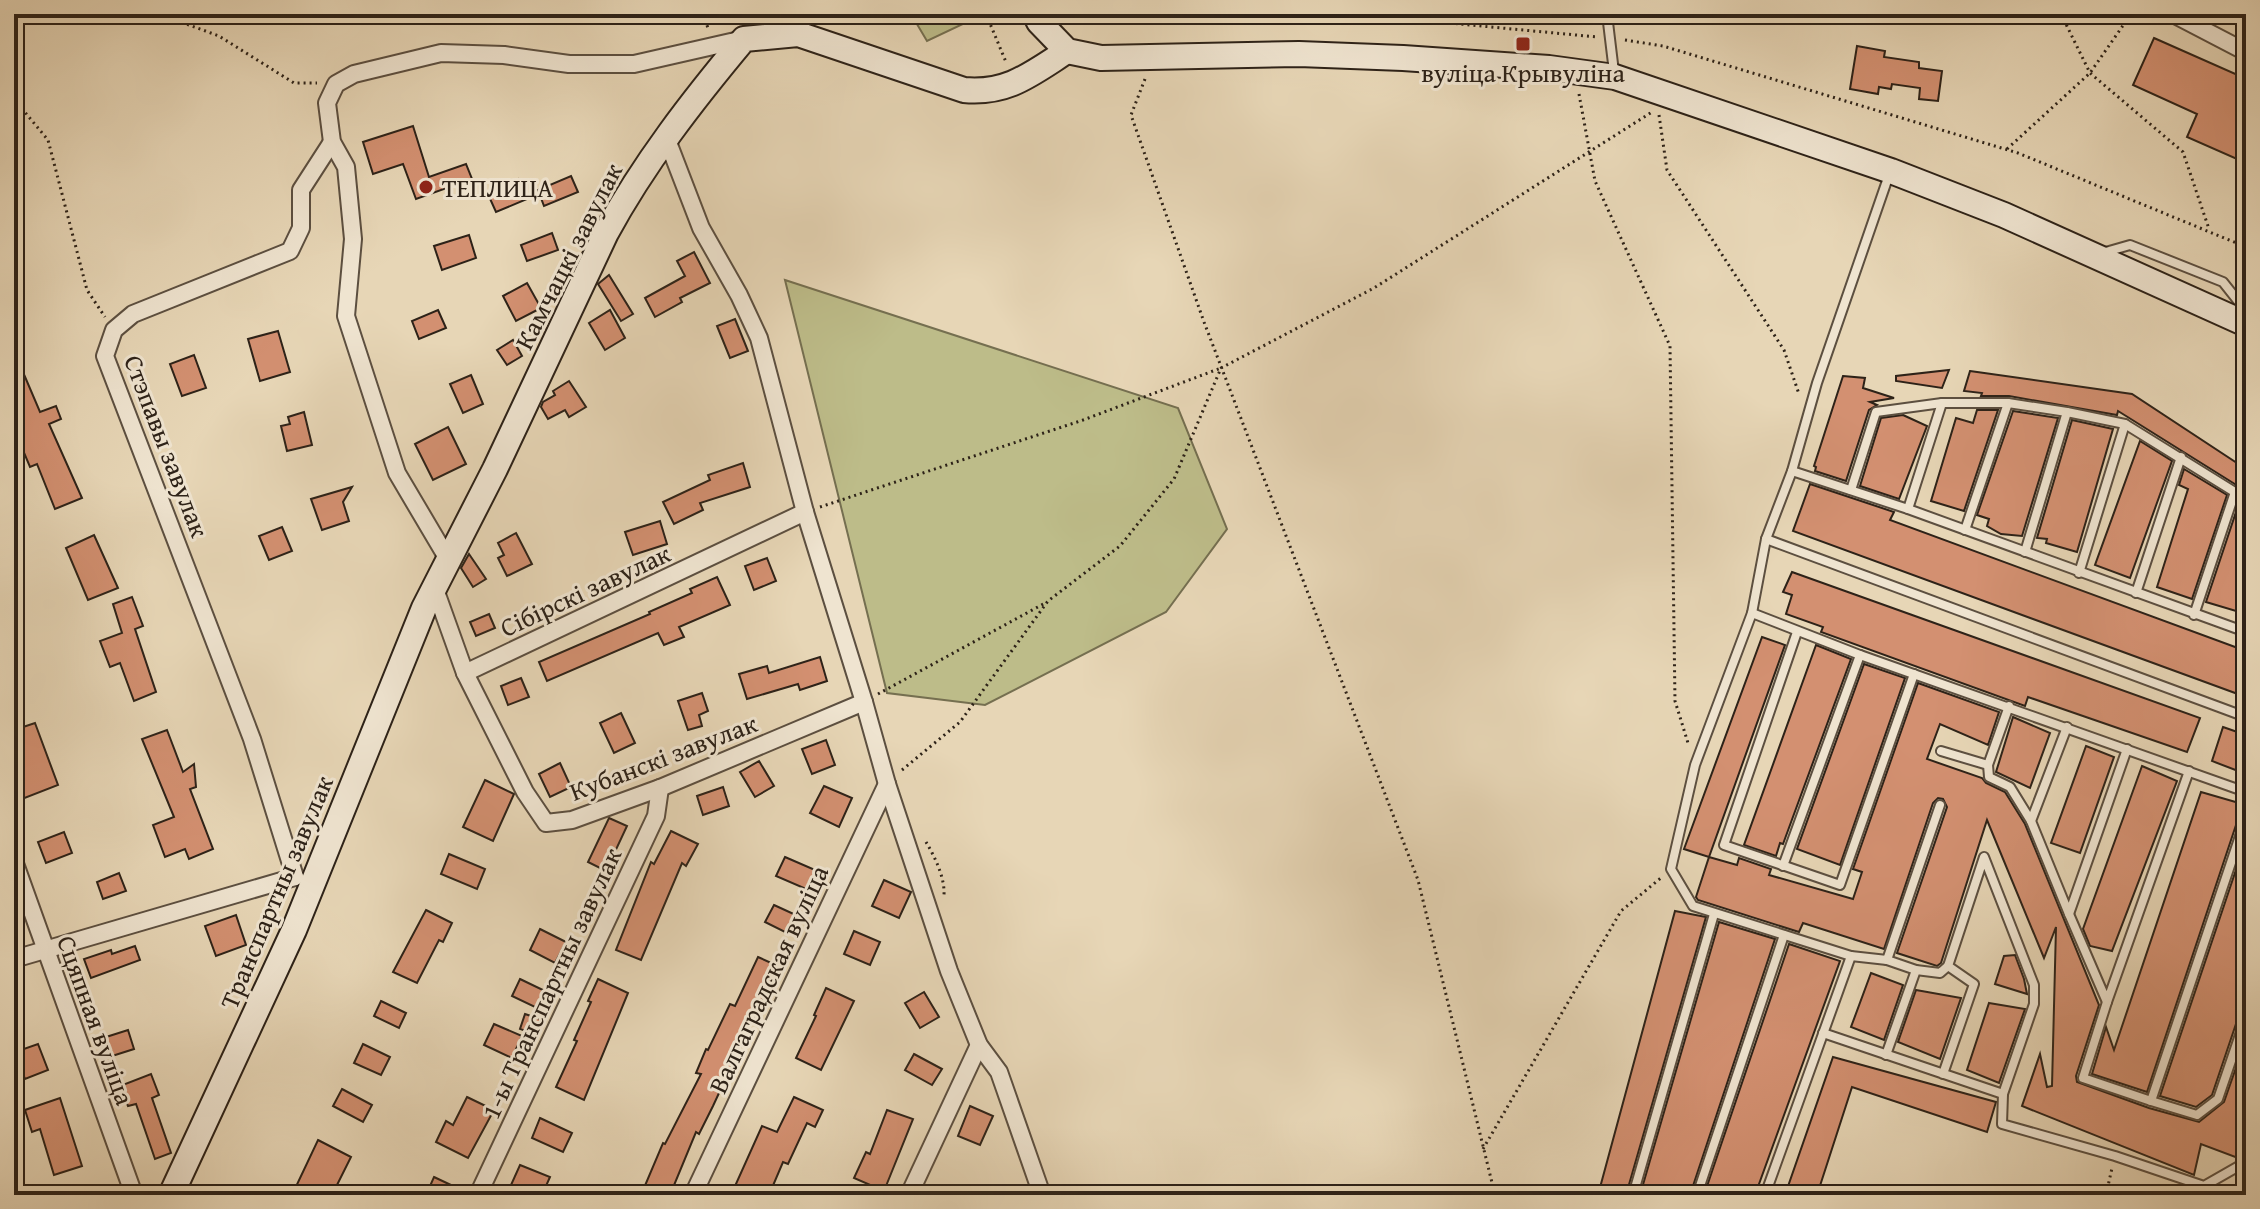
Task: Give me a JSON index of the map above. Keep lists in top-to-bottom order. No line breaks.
{"streets":{"main road":["Камчацкі завулак","Транспартны завулак"],"street":["Стэпавы завулак","Сібірскі завулак","Кубанскі завулак","Валгаградская вуліца","1-ы Транспартны завулак","Сцяпная вуліца"]},"crossings":[["Камчацкі завулак","Транспартны завулак"],["Стэпавы завулак","Транспартны завулак"],["Сібірскі завулак","Кубанскі завулак"],["Кубанскі завулак","1-ы Транспартны завулак"]],"places":{"transit":["вуліца Крывуліна"],"other":["ТЕПЛИЦА"]}}
